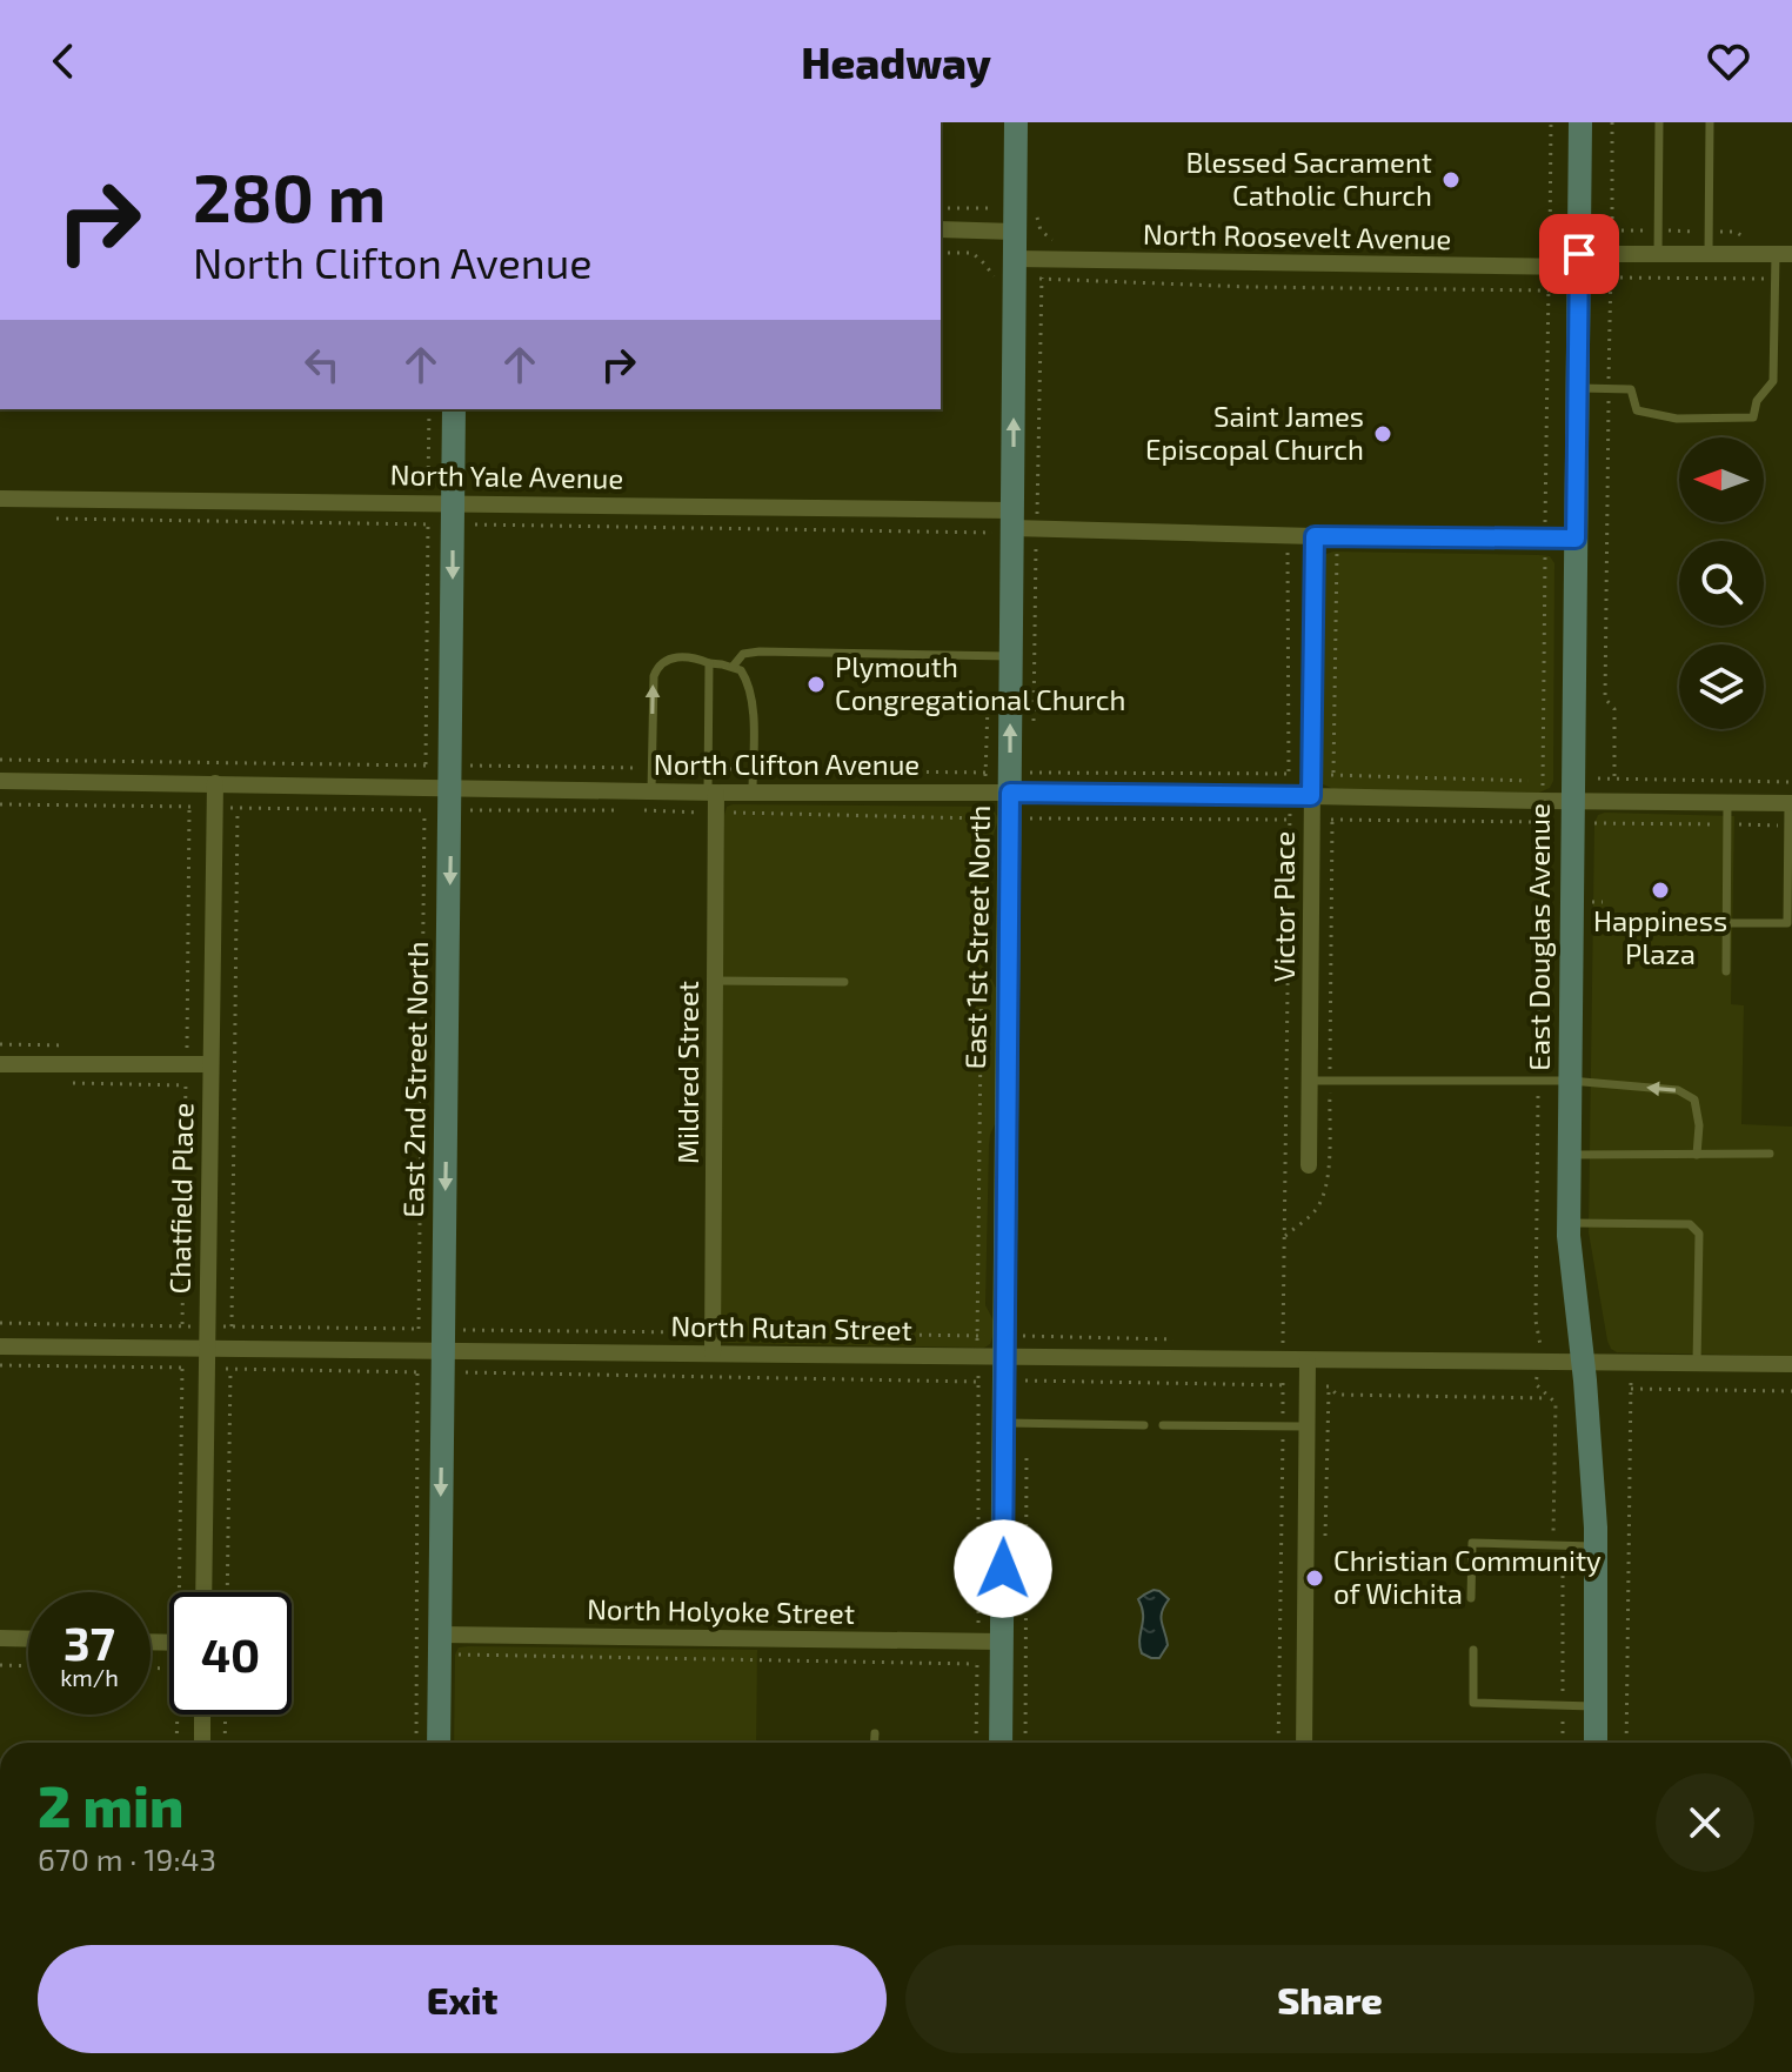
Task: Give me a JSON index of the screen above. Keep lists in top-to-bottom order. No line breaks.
{"streets":{"street":["North Roosevelt Avenue","North Yale Avenue","North Clifton Avenue","Victor Place","East 1st Street North","East Douglas Avenue","Mildred Street","East 2nd Street North","Chatfield Place","North Rutan Street","North Holyoke Street"]},"crossings":[["North Roosevelt Avenue","East 1st Street North"],["North Roosevelt Avenue","East Douglas Avenue"],["North Yale Avenue","Victor Place"],["North Yale Avenue","East 1st Street North"],["North Yale Avenue","East Douglas Avenue"],["North Yale Avenue","East 2nd Street North"],["North Clifton Avenue","Victor Place"],["North Clifton Avenue","East 1st Street North"],["North Clifton Avenue","East Douglas Avenue"],["North Clifton Avenue","Mildred Street"],["North Clifton Avenue","East 2nd Street North"],["North Clifton Avenue","Chatfield Place"],["East 1st Street North","North Rutan Street"],["East 1st Street North","North Holyoke Street"],["East Douglas Avenue","North Rutan Street"],["Mildred Street","North Rutan Street"],["East 2nd Street North","North Rutan Street"],["East 2nd Street North","North Holyoke Street"],["Chatfield Place","North Rutan Street"]],"one_way":["East 2nd Street North"],"places":["Blessed Sacrament Catholic Church","Saint James Episcopal Church","Plymouth Congregational Church","Happiness Plaza","Christian Community of Wichita"],"north":"left","page":{"header":"Headway","turn":["280 m","North Clifton Avenue"],"speed":"37 km/h","limit":"40","heading":["2 min","670 m · 19:43"],"buttons":["Exit","Share"]}}
